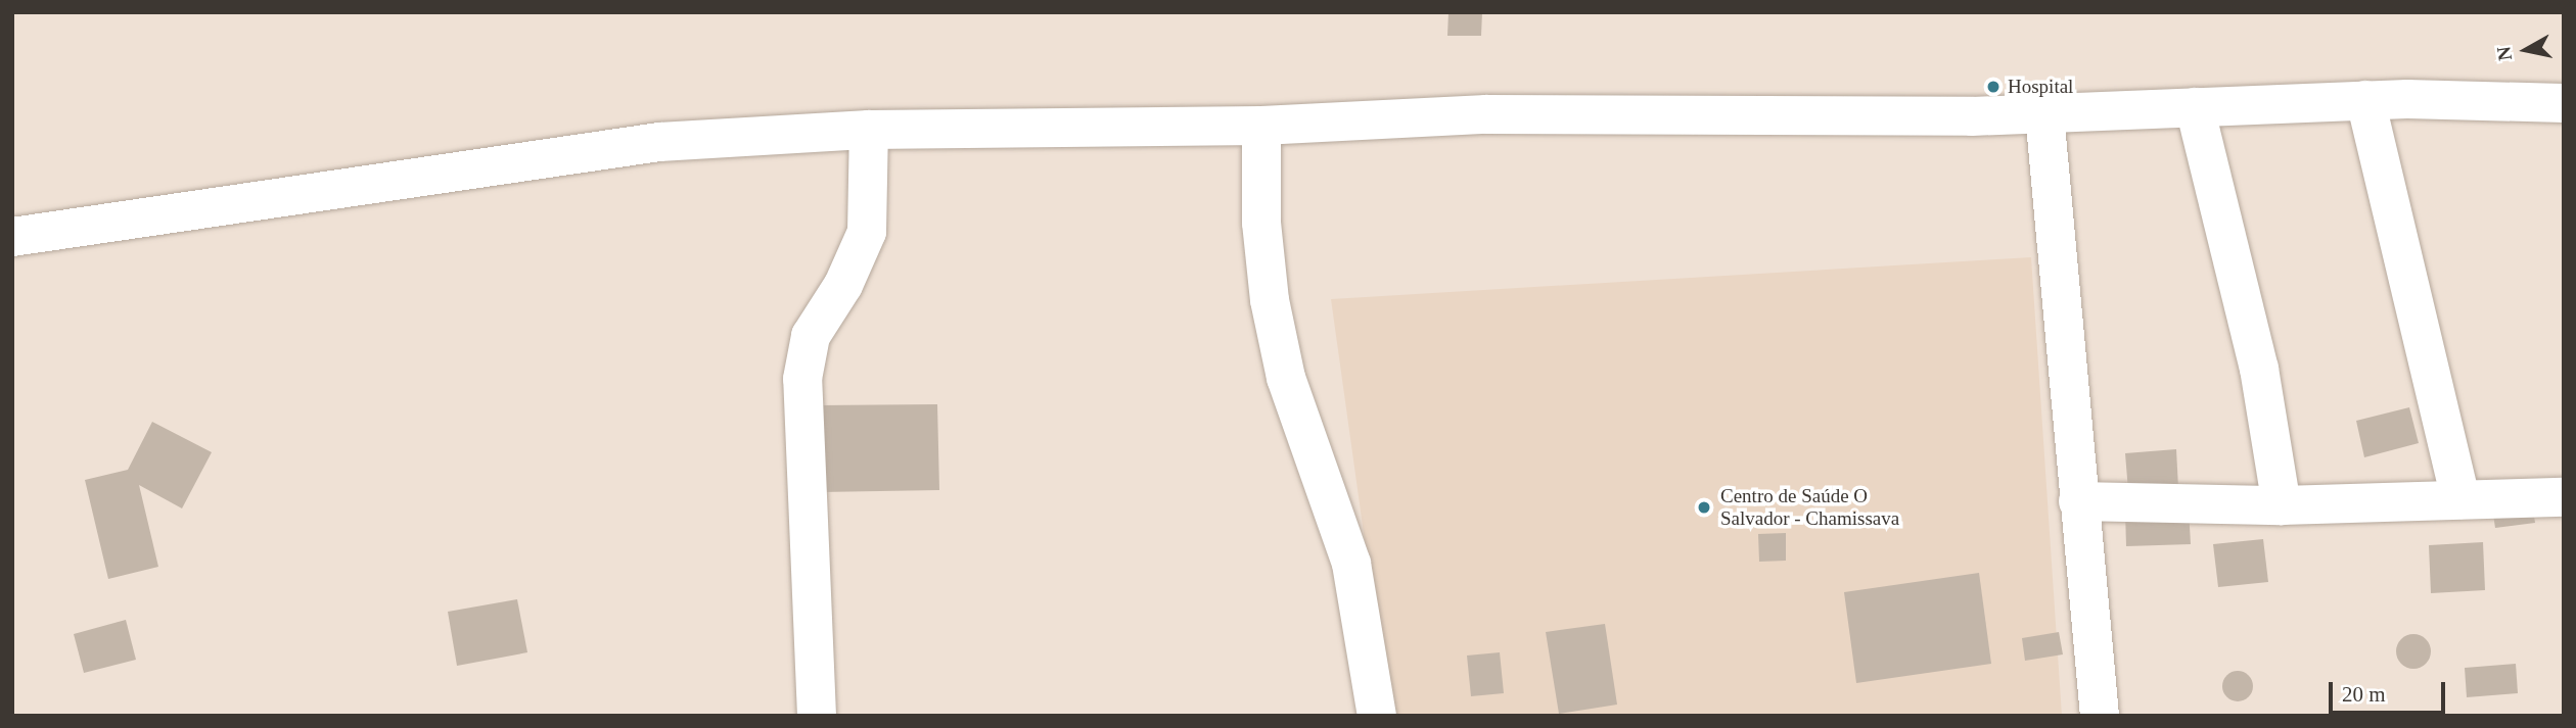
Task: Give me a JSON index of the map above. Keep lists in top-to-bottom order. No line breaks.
{"places":["Hospital","Centro de Saúde O Salvador - Chamissava"],"scale_bar":"20 m","north":"left"}
